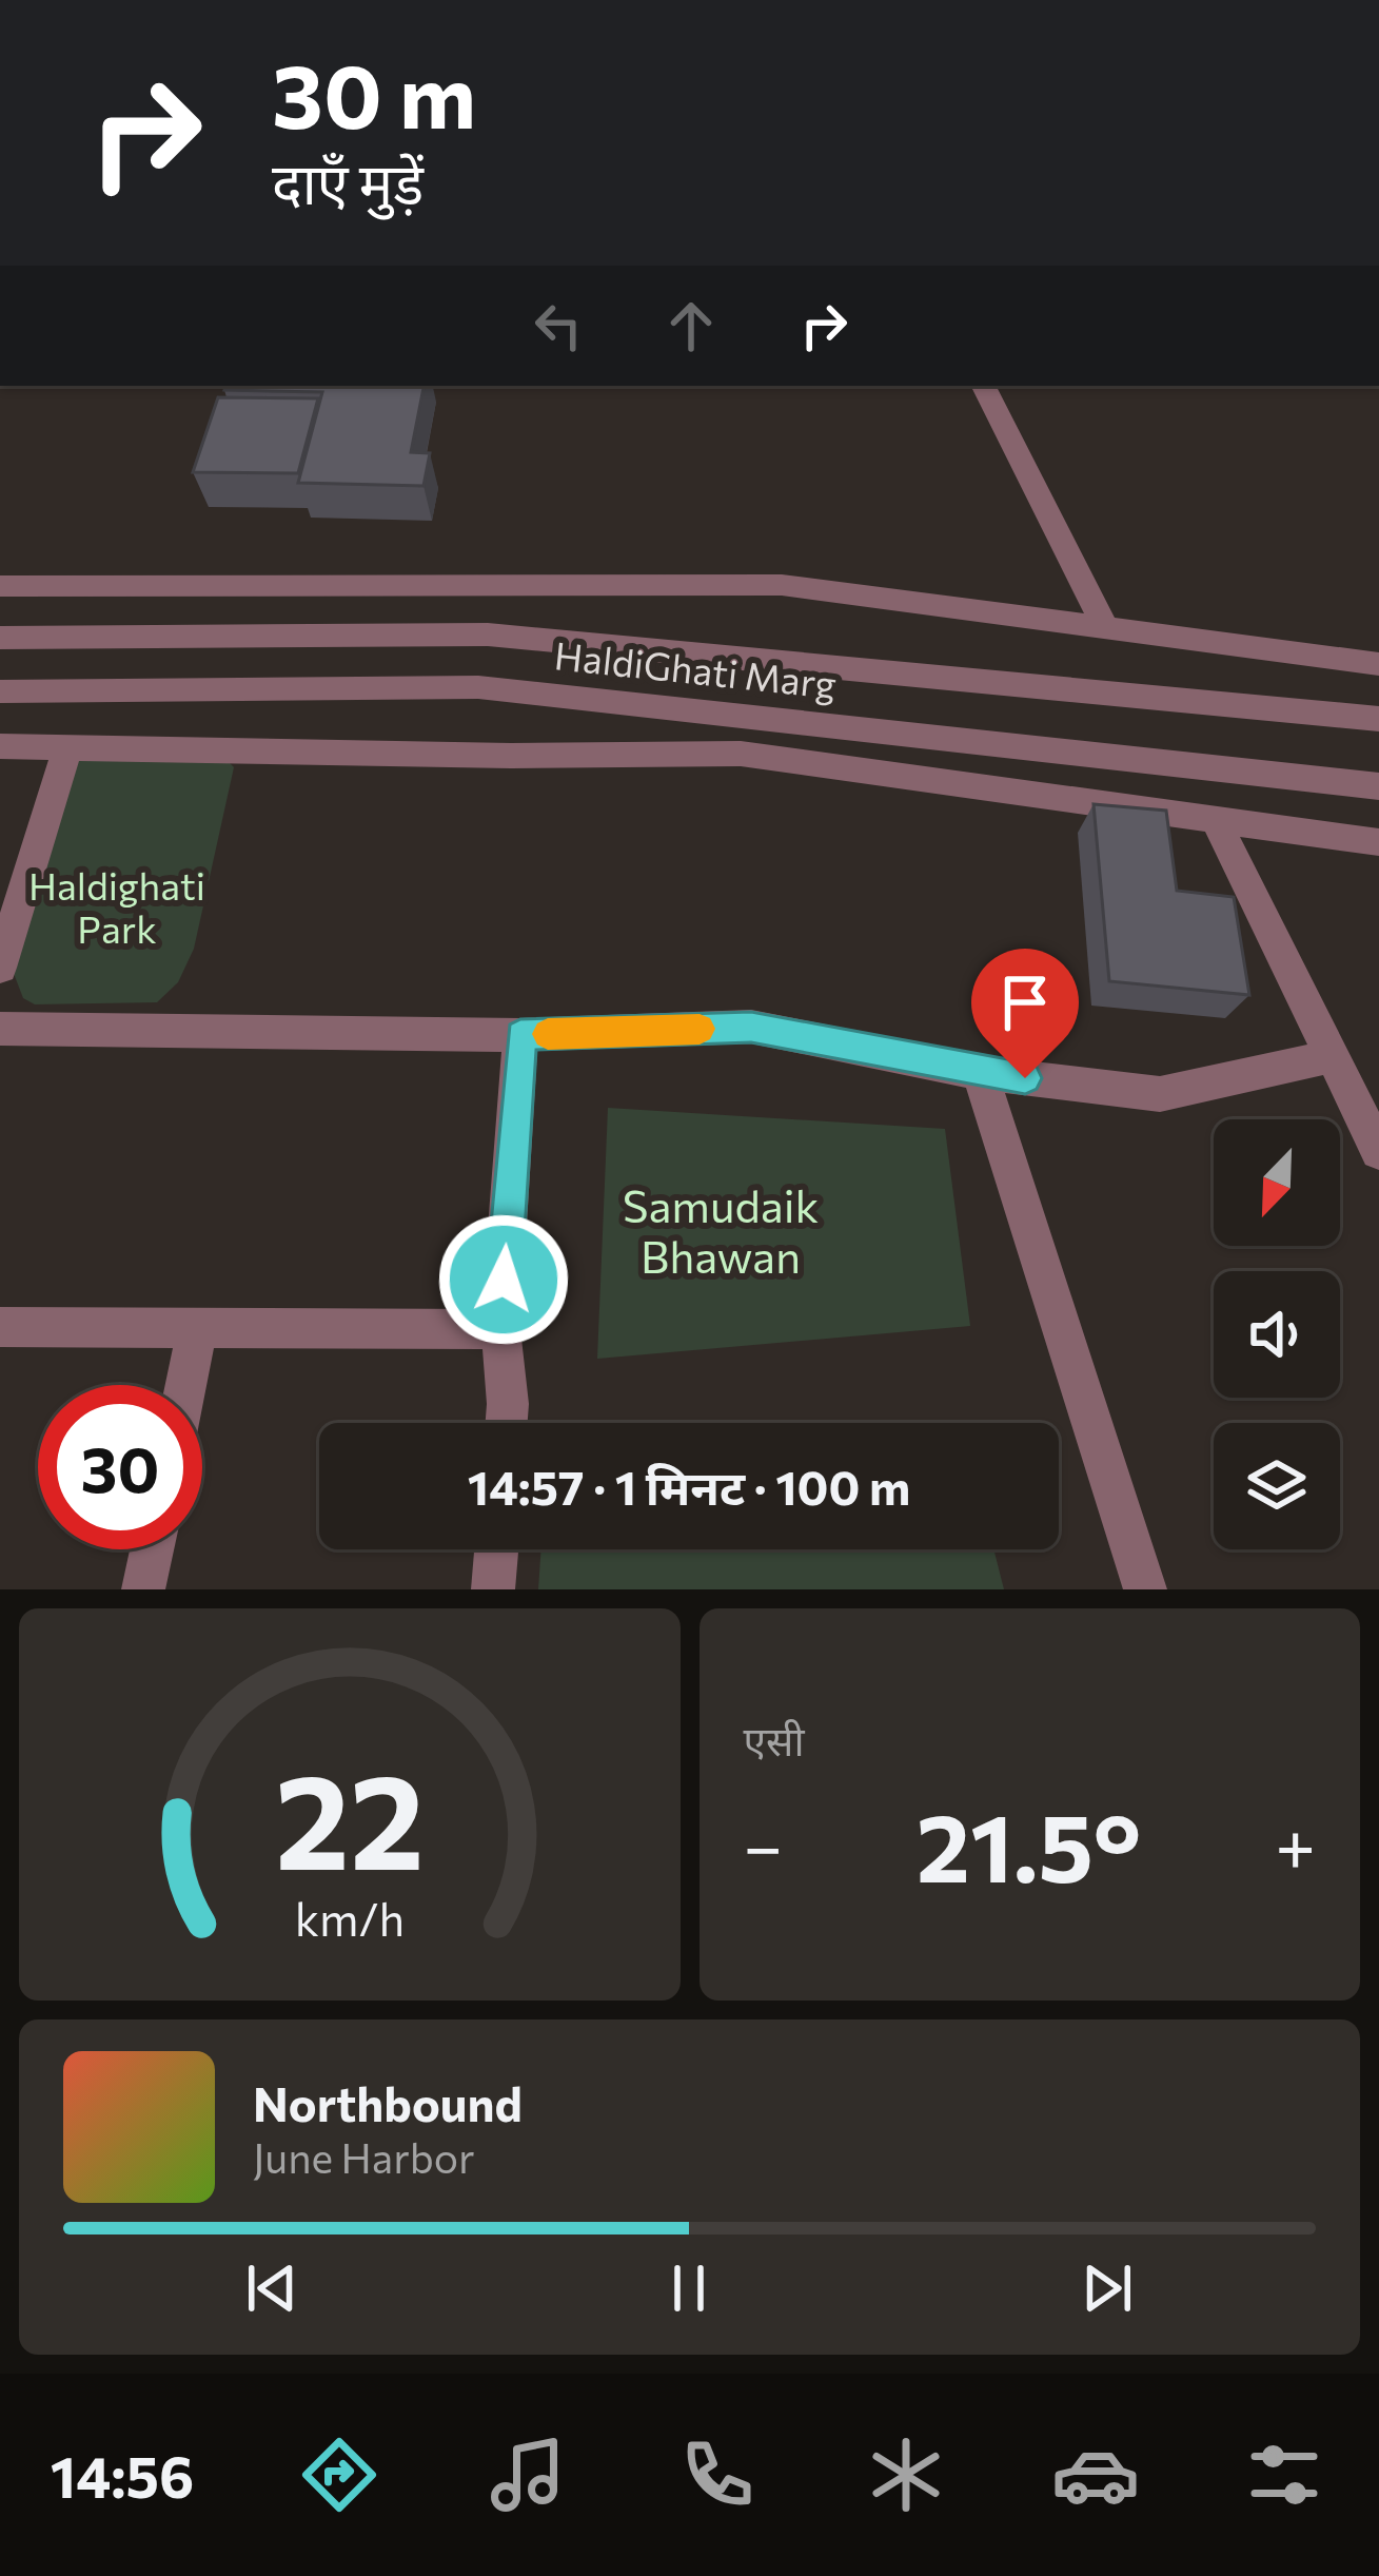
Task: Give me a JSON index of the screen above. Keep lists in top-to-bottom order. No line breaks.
{"streets":{"street":["HaldiGhati Marg"]},"parks":["Haldighati Park","Samudaik Bhawan"],"north":"bottom left","page":{"turn":["30 m","दाएँ मुड़ें"],"limit":"30","trip":"14:57 · 1 मिनट · 100 m","tile":"एसी","heat":["−","21.5°","+"],"song":["Northbound","June Harbor"],"tabs":"14:56","gauge":["22","km/h"]}}
